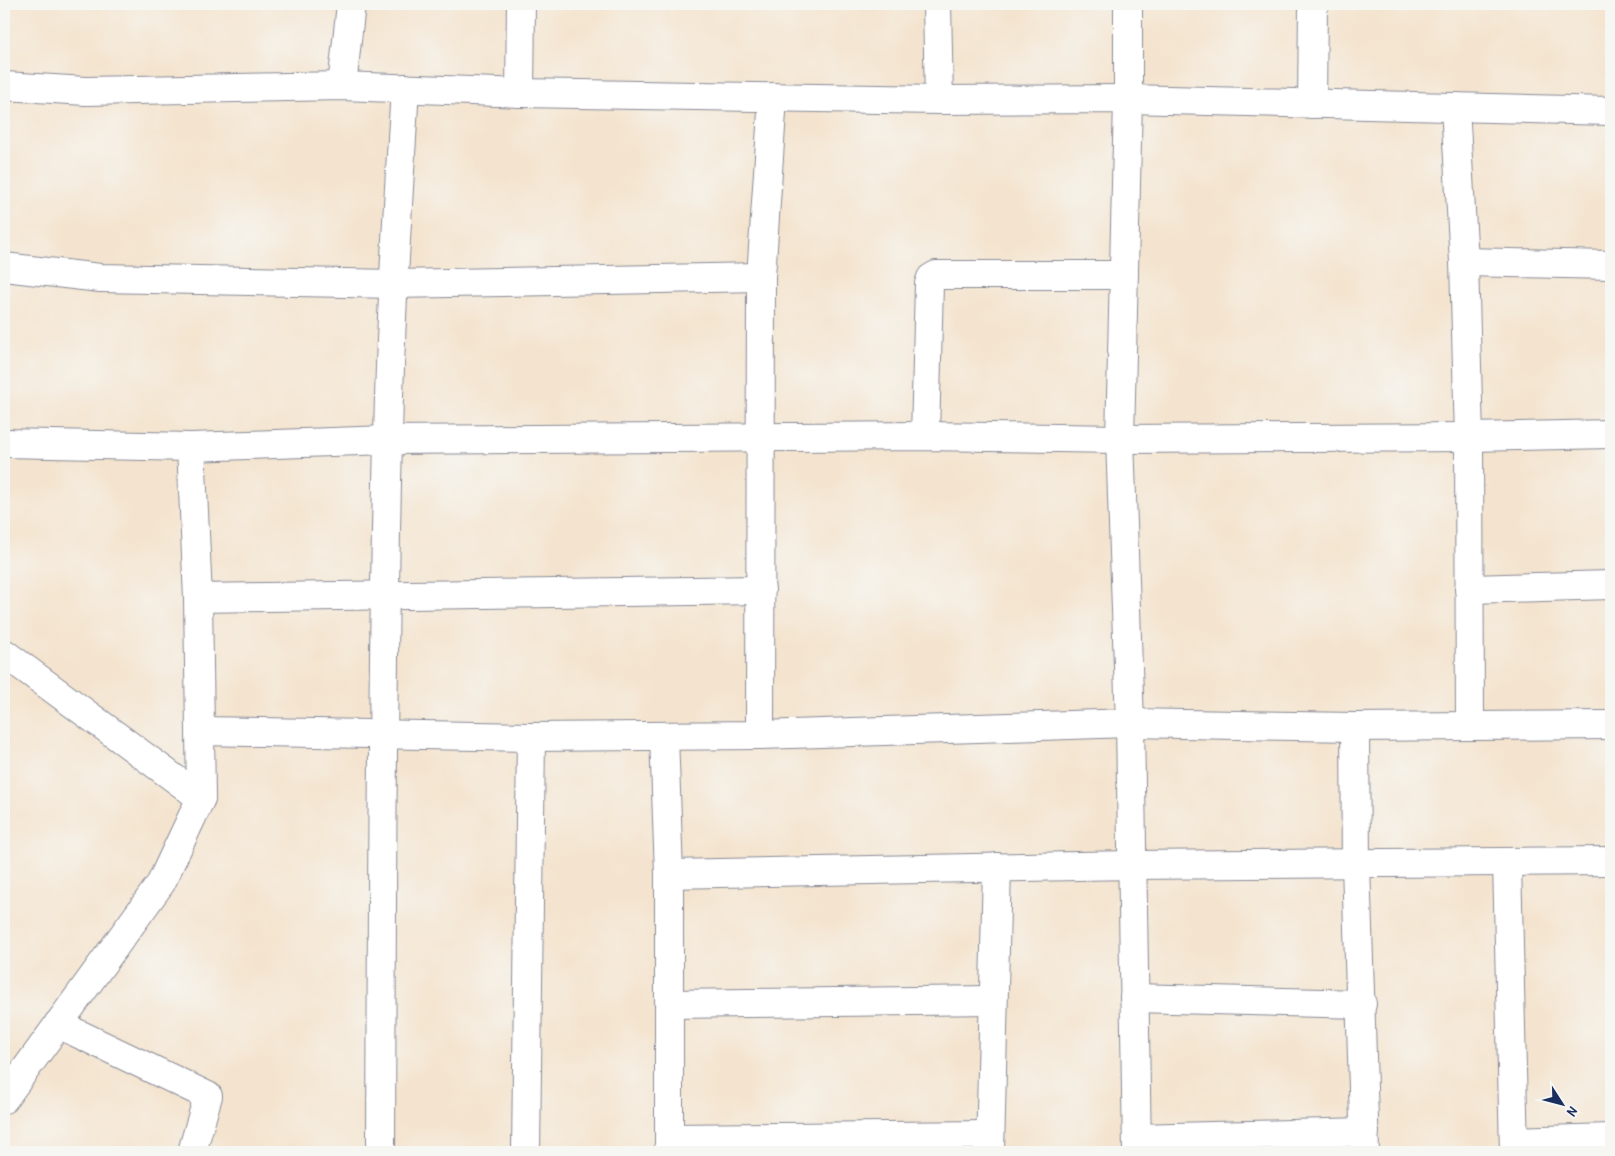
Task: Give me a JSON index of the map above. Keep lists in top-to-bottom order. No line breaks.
{"north":"bottom right"}
